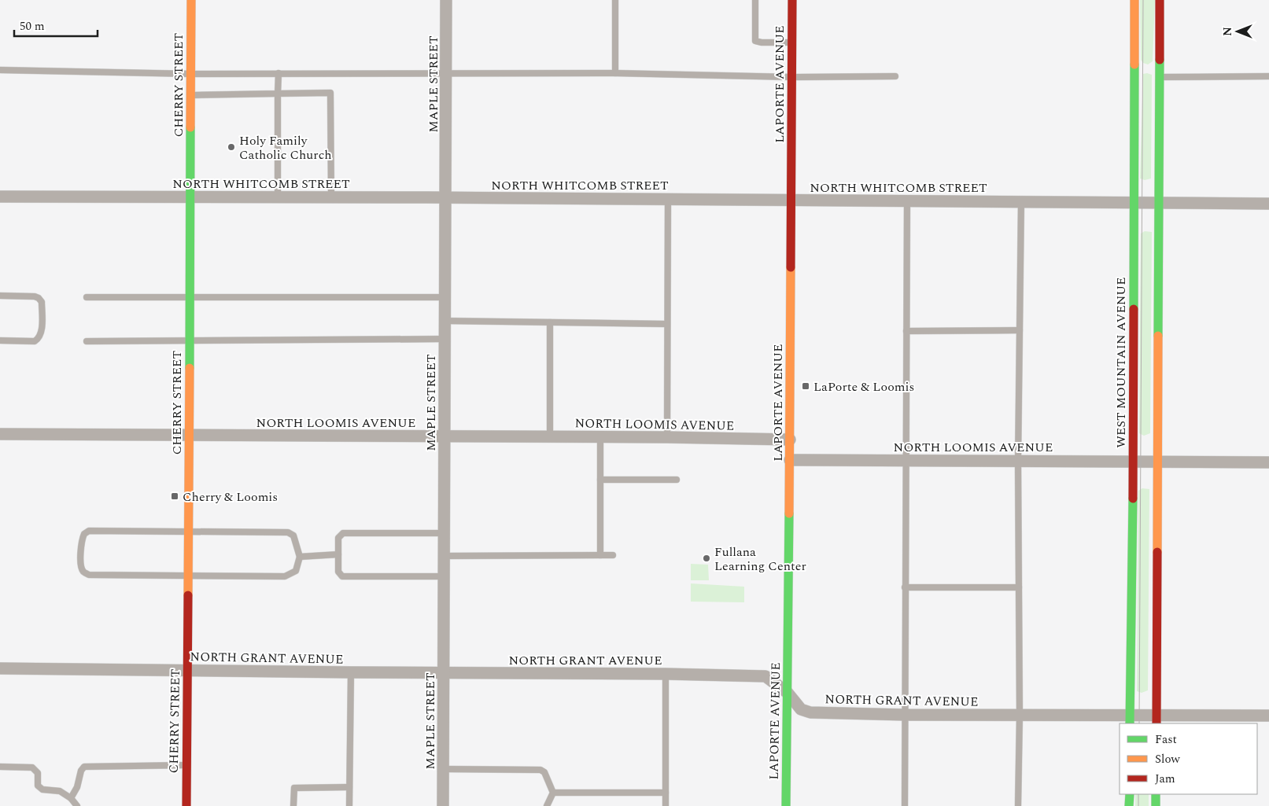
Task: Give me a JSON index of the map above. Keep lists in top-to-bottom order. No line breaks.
{"streets":{"street":["MAPLE STREET","LAPORTE AVENUE","CHERRY STREET","NORTH WHITCOMB STREET","WEST MOUNTAIN AVENUE","NORTH LOOMIS AVENUE","NORTH GRANT AVENUE"]},"crossings":[["MAPLE STREET","NORTH WHITCOMB STREET"],["MAPLE STREET","NORTH LOOMIS AVENUE"],["MAPLE STREET","NORTH GRANT AVENUE"],["LAPORTE AVENUE","NORTH WHITCOMB STREET"],["LAPORTE AVENUE","NORTH LOOMIS AVENUE"],["LAPORTE AVENUE","NORTH GRANT AVENUE"],["CHERRY STREET","NORTH WHITCOMB STREET"],["CHERRY STREET","NORTH LOOMIS AVENUE"],["CHERRY STREET","NORTH GRANT AVENUE"],["NORTH WHITCOMB STREET","WEST MOUNTAIN AVENUE"],["WEST MOUNTAIN AVENUE","NORTH LOOMIS AVENUE"],["WEST MOUNTAIN AVENUE","NORTH GRANT AVENUE"]],"places":{"other":["Holy Family Catholic Church","Fullana Learning Center"],"transit":["LaPorte & Loomis","Cherry & Loomis"]},"legend":["Fast","Slow","Jam"],"scale_bar":"50 m","north":"left"}
